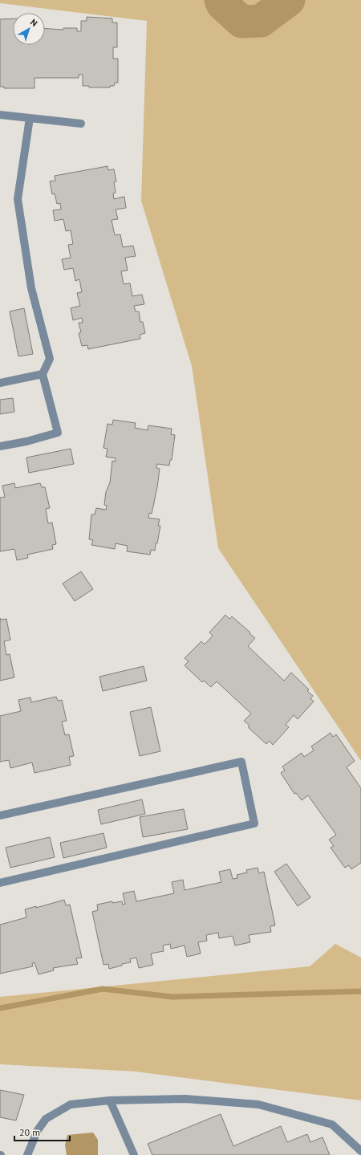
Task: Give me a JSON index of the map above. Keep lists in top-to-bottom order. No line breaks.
{"scale_bar":"20 m","north":"top right"}
